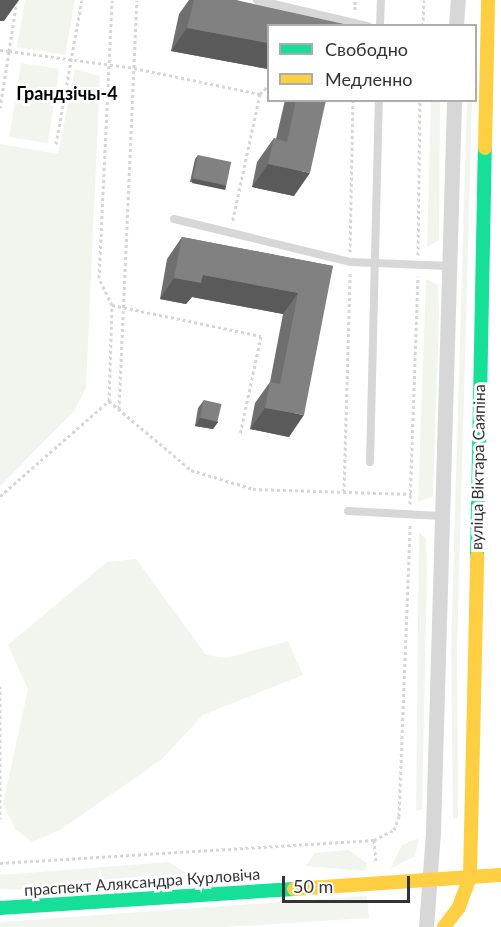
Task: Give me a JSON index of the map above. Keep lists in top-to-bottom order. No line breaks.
{"streets":{"street":["вуліца Віктара Саяпіна","праспект Аляксандра Курловіча"]},"crossings":[["вуліца Віктара Саяпіна","праспект Аляксандра Курловіча"]],"districts":["Грандзічы-4"],"legend":["Свободно","Медленно"],"scale_bar":"50 m"}
